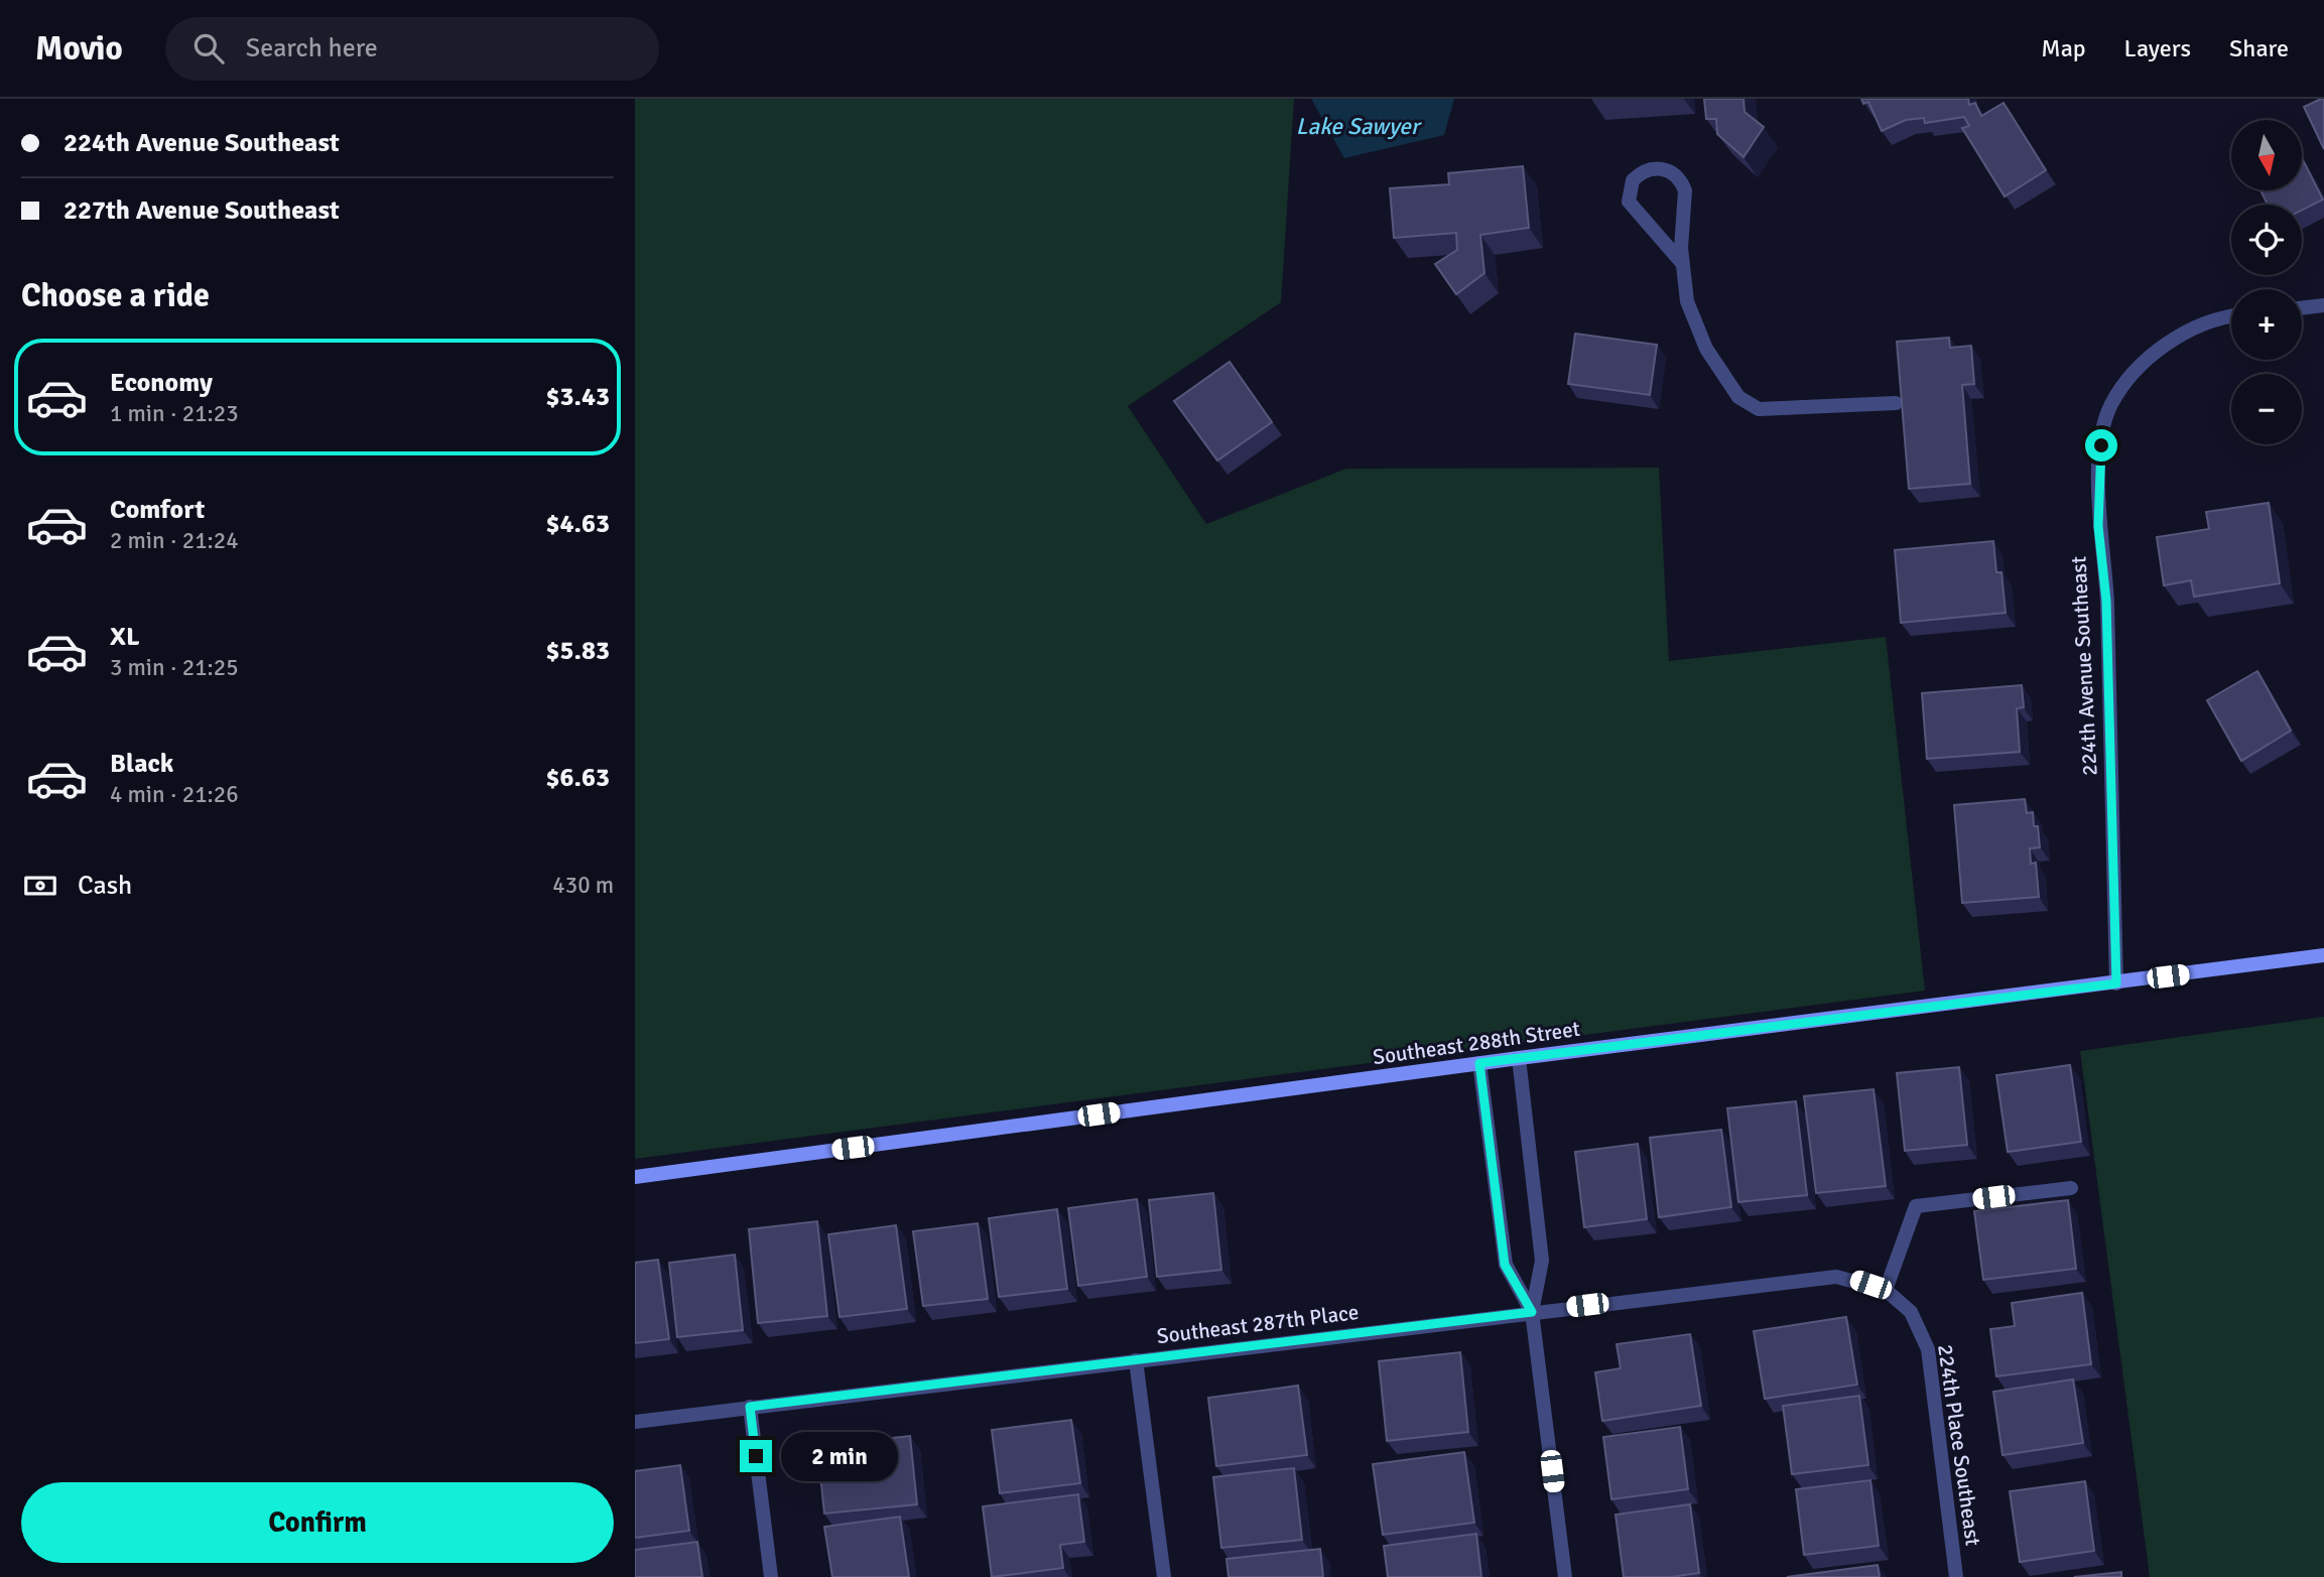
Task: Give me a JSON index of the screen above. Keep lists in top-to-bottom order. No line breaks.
{"streets":{"street":["224th Avenue Southeast","Southeast 288th Street","Southeast 287th Place","224th Place Southeast"]},"crossings":[["224th Avenue Southeast","Southeast 288th Street"],["Southeast 287th Place","224th Place Southeast"]],"water":["Lake Sawyer"],"north":"bottom","page":{"header":"Movio","search":"Search here","nav":["Map","Layers","Share"],"banner":["224th Avenue Southeast","227th Avenue Southeast"],"map_buttons":["+","−"],"heading":"Choose a ride","list":[{"name":"Economy","note":"1 min · 21:23","value":"$3.43"},{"name":"Comfort","note":"2 min · 21:24","value":"$4.63"},{"name":"XL","note":"3 min · 21:25","value":"$5.83"},{"name":"Black","note":"4 min · 21:26","value":"$6.63"}],"pay":["Cash","430 m"],"bubble":"2 min","buttons":"Confirm"}}
